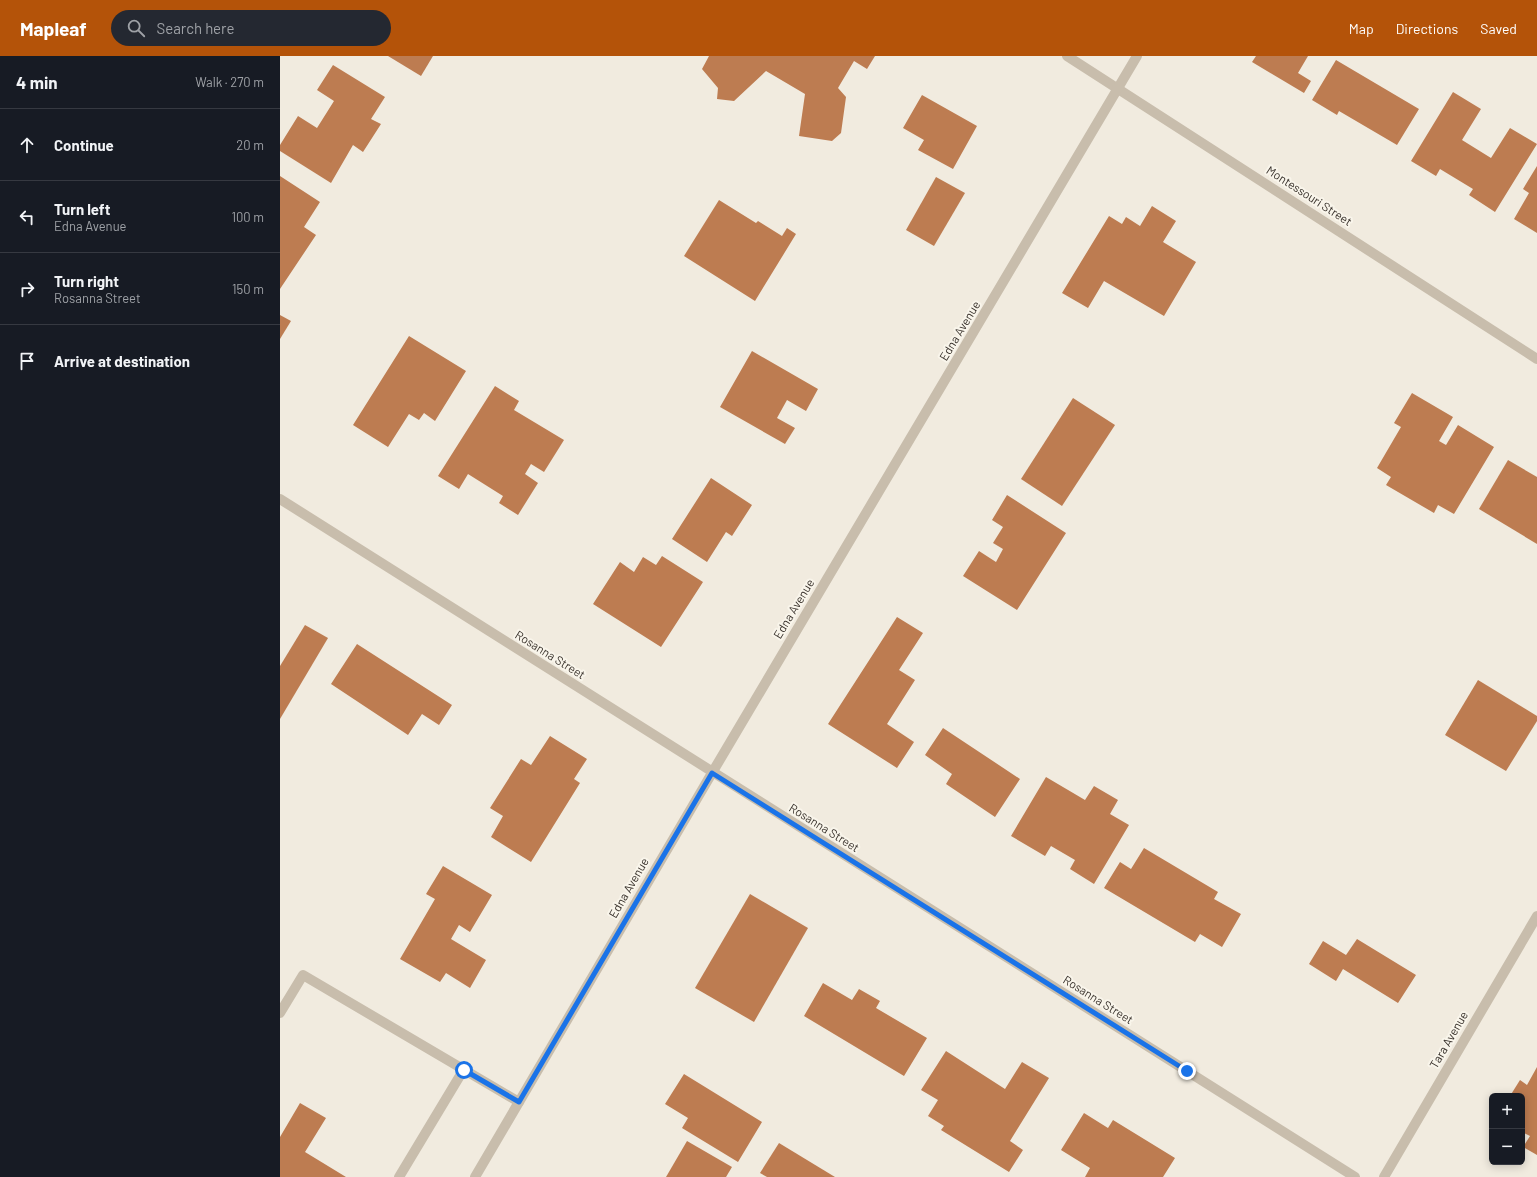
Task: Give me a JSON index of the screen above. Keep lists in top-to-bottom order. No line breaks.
{"streets":{"street":["Montessouri Street","Edna Avenue","Rosanna Street","Tara Avenue"]},"crossings":[["Montessouri Street","Edna Avenue"],["Edna Avenue","Rosanna Street"]],"page":{"header":"Mapleaf","search":"Search here","nav":["Map","Directions","Saved"],"heading":["4 min","Walk · 270 m"],"list":[["Continue","20 m"],["Turn left","Edna Avenue","100 m"],["Turn right","Rosanna Street","150 m"],"Arrive at destination"],"map_buttons":["+","−"]}}
